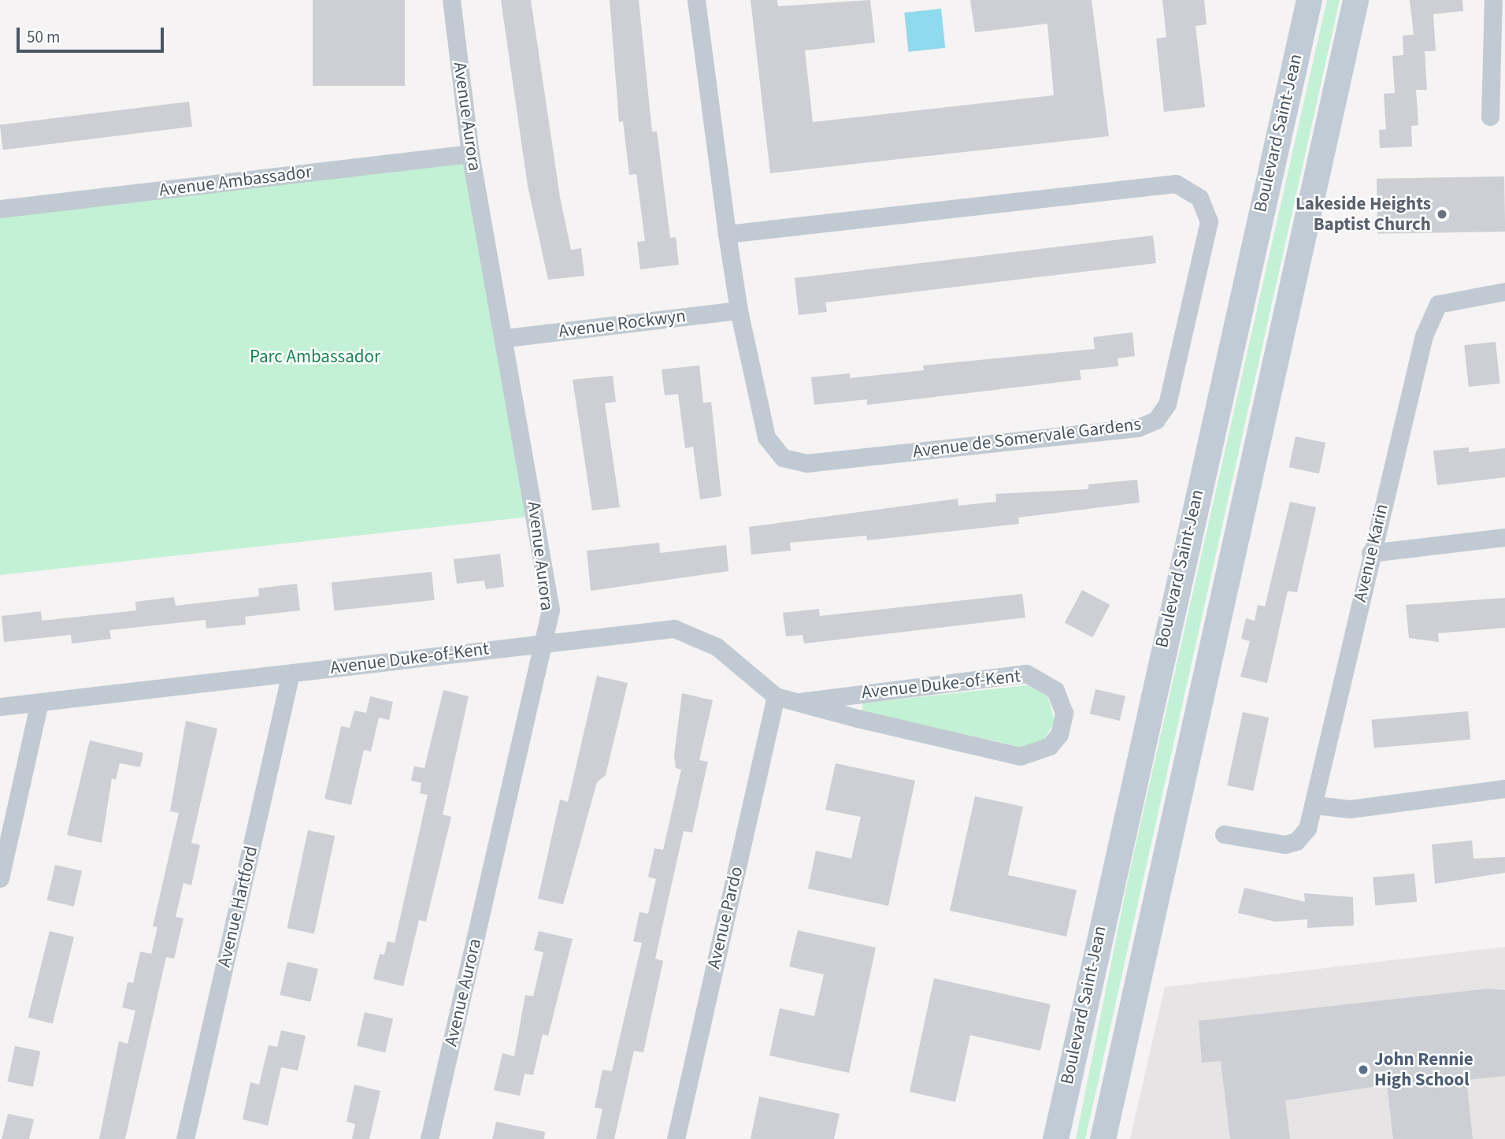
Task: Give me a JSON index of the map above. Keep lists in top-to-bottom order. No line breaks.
{"streets":{"main road":["Boulevard Saint-Jean"],"street":["Avenue Aurora","Avenue Ambassador","Avenue Rockwyn","Avenue de Somervale Gardens","Avenue Karin","Avenue Duke-of-Kent","Avenue Hartford","Avenue Pardo"]},"crossings":[["Avenue Aurora","Avenue Ambassador"],["Avenue Aurora","Avenue Rockwyn"],["Avenue Aurora","Avenue Duke-of-Kent"],["Avenue Rockwyn","Avenue de Somervale Gardens"],["Avenue Duke-of-Kent","Avenue Hartford"],["Avenue Duke-of-Kent","Avenue Pardo"]],"parks":["Parc Ambassador"],"places":["Lakeside Heights Baptist Church","John Rennie High School"],"scale_bar":"50 m"}
